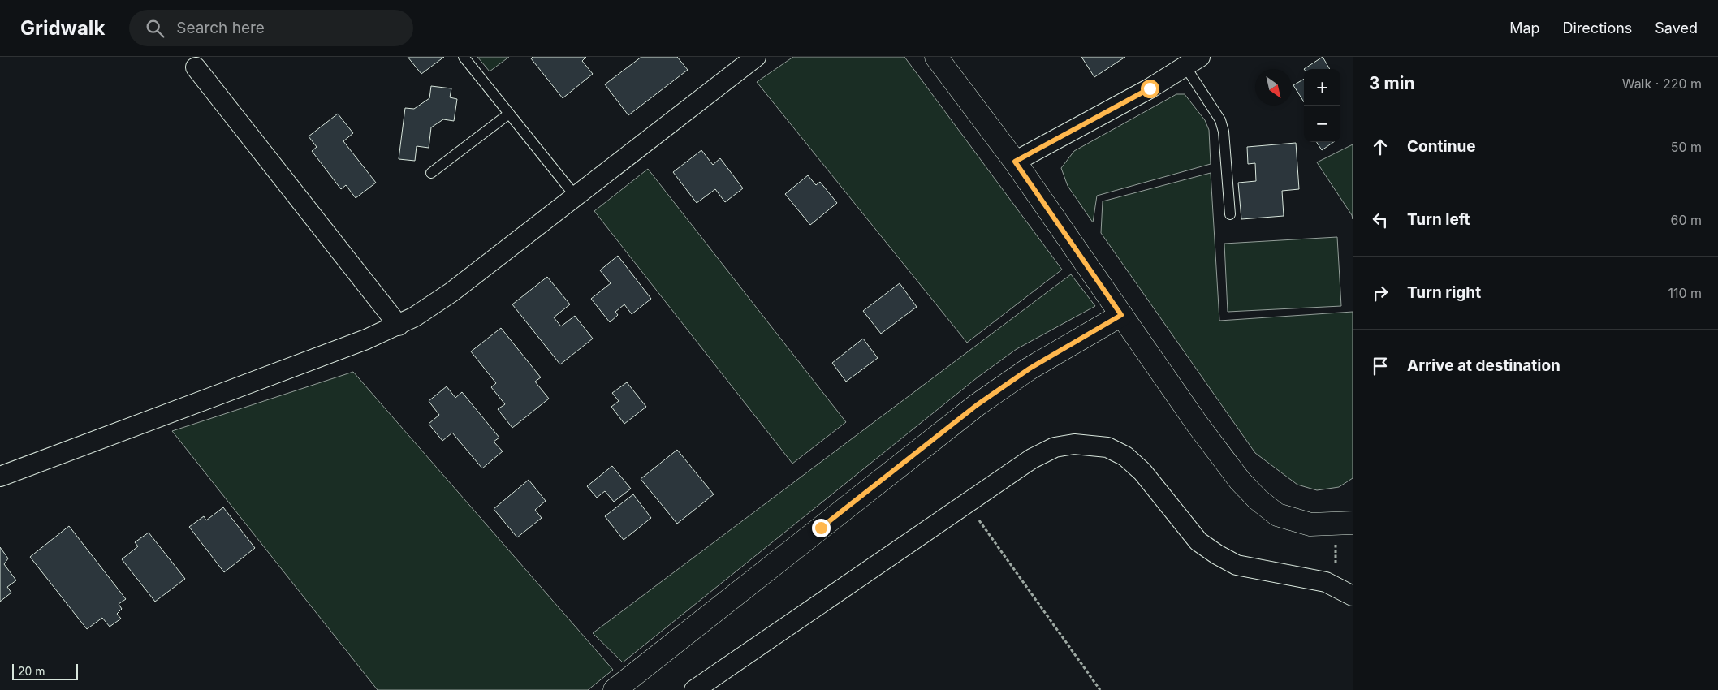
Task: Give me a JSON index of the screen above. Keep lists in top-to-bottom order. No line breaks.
{"scale_bar":"20 m","north":"bottom right","page":{"header":"Gridwalk","search":"Search here","nav":["Map","Directions","Saved"],"heading":["3 min","Walk · 220 m"],"map_buttons":["+","−"],"list":[["Continue","50 m"],["Turn left","60 m"],["Turn right","110 m"],"Arrive at destination"],"scale":"20 m"}}
